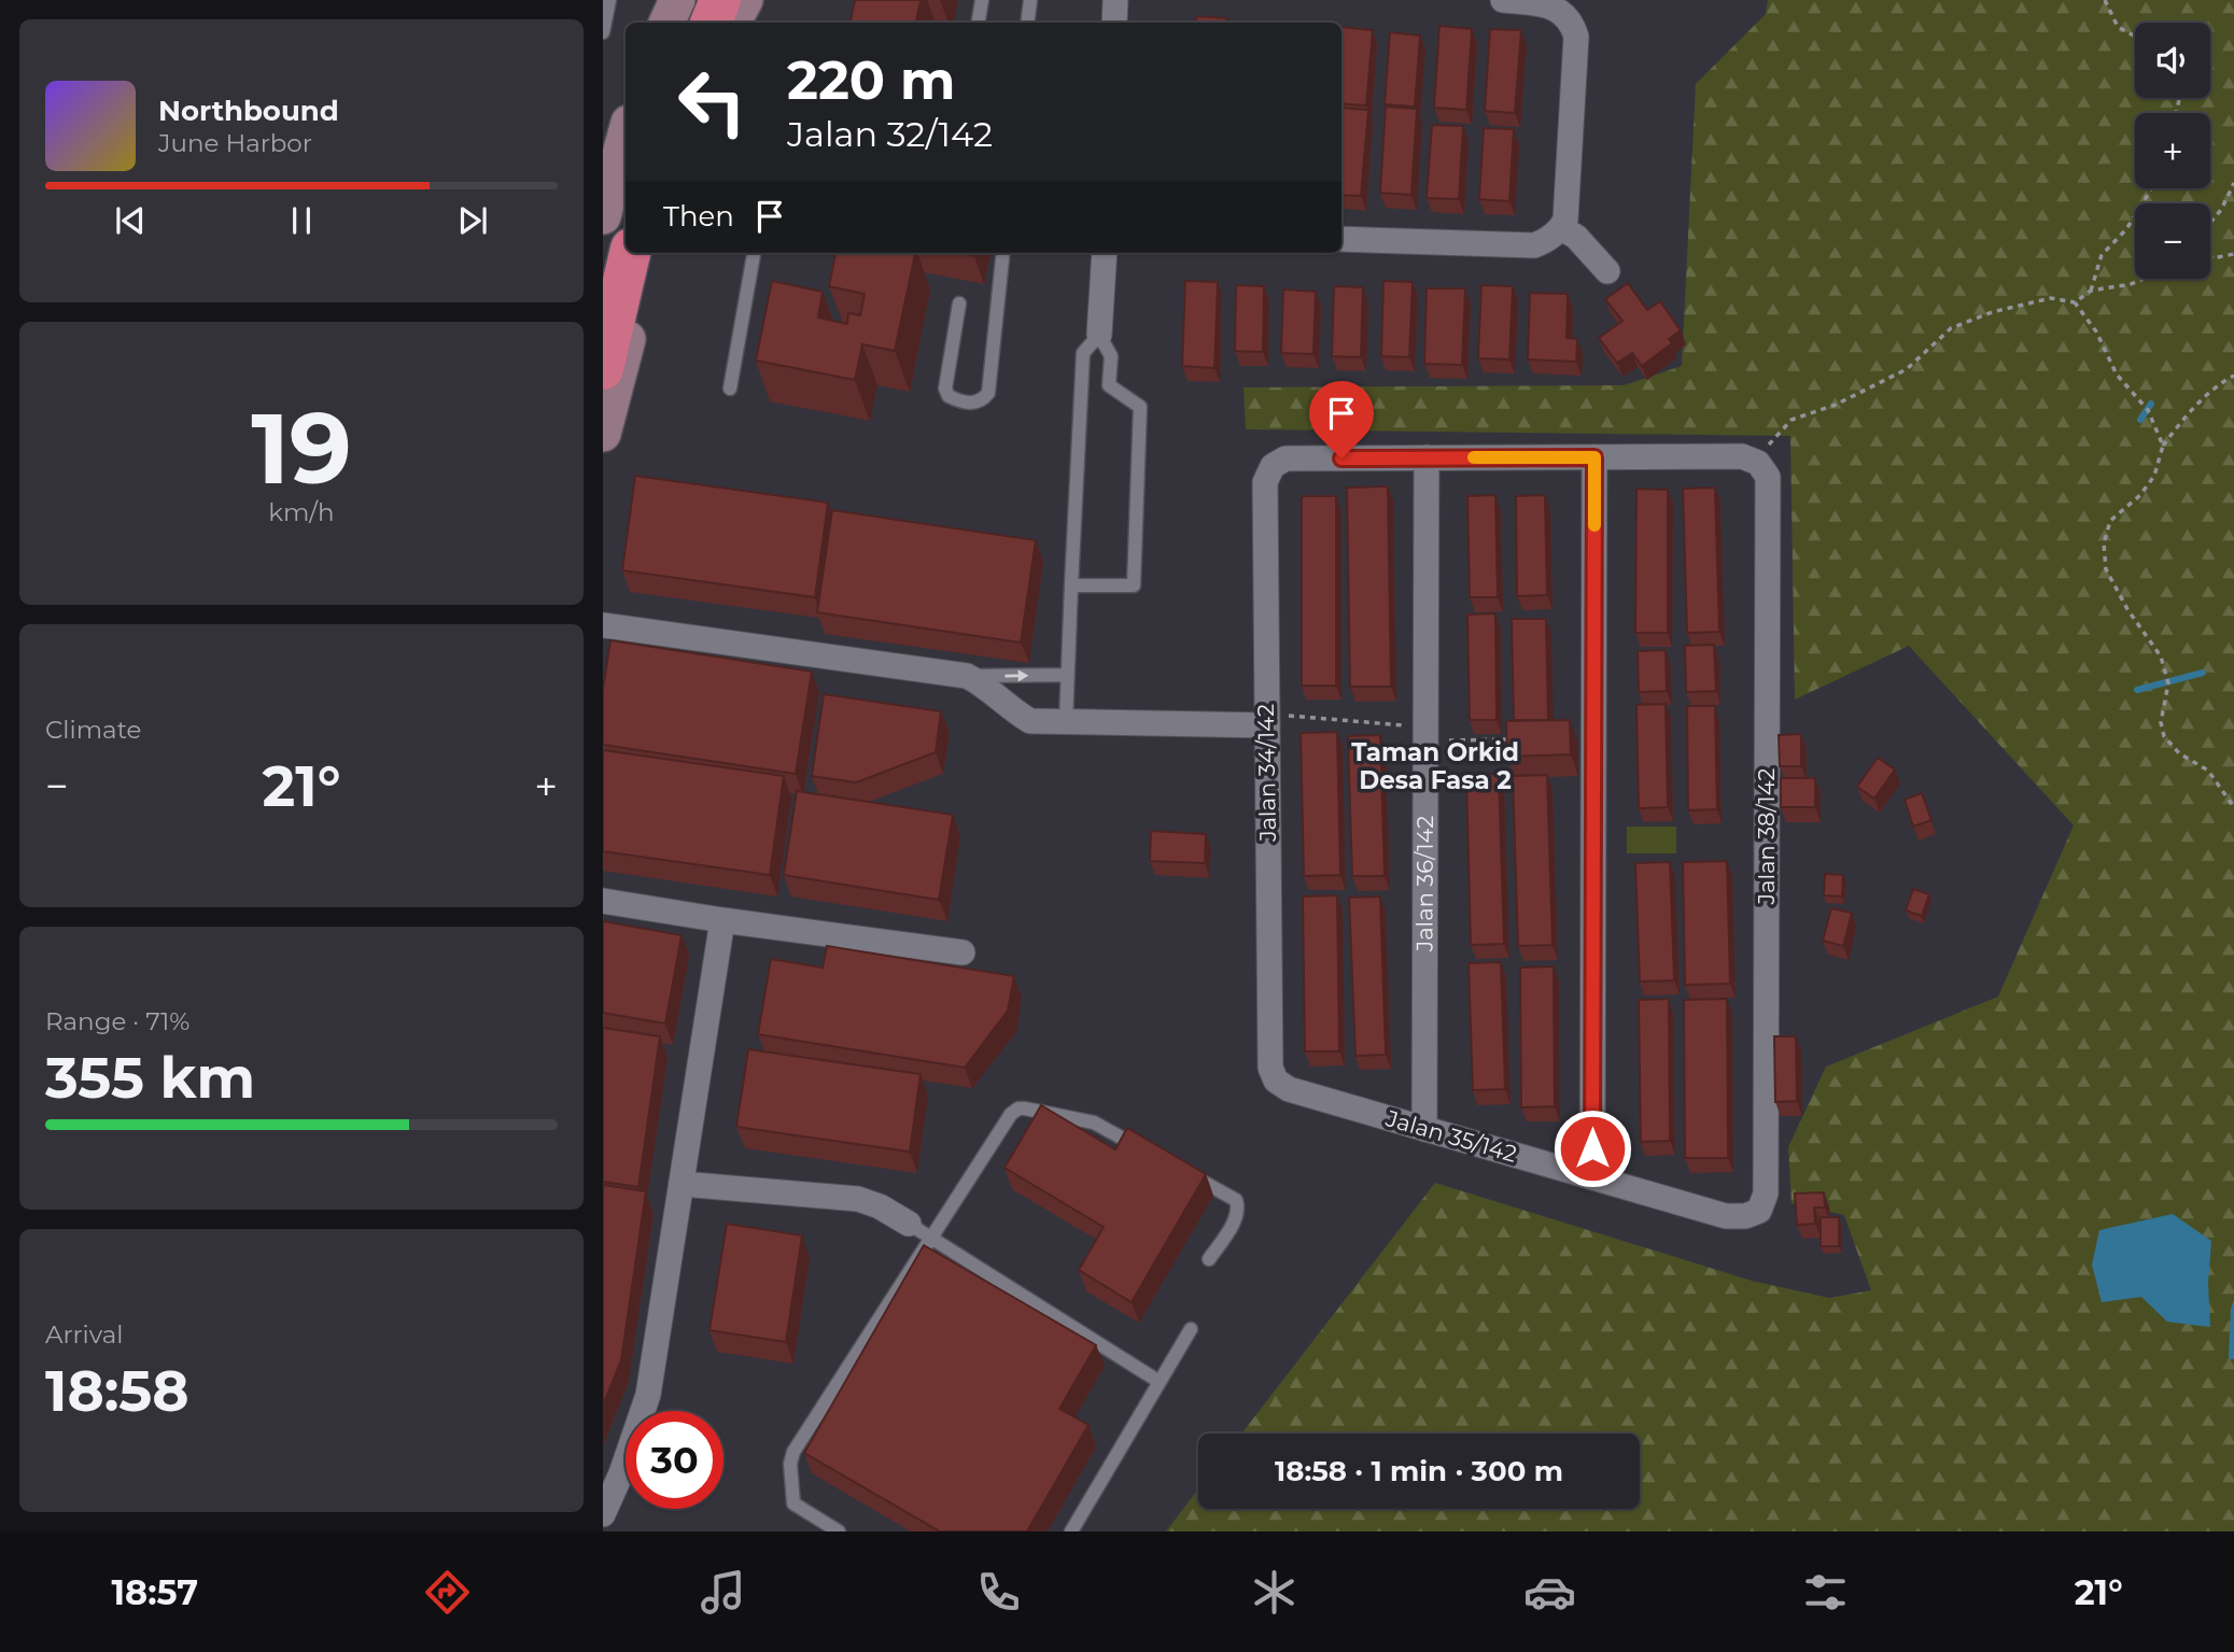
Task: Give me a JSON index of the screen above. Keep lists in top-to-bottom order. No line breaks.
{"streets":{"street":["Jalan 34/142","Jalan 38/142","Jalan 36/142","Jalan 35/142"]},"crossings":[["Jalan 34/142","Jalan 36/142"],["Jalan 34/142","Jalan 35/142"],["Jalan 38/142","Jalan 35/142"],["Jalan 36/142","Jalan 35/142"]],"districts":["Taman Orkid Desa Fasa 2"],"page":{"map_buttons":["+","−"],"turn":["220 m","Jalan 32/142"],"song":["Northbound","June Harbor"],"then":"Then","tile":[["19","km/h"],"Climate",["Range · 71%","355 km"],["Arrival","18:58"]],"heat":["−","21°","+"],"limit":"30","trip":"18:58 · 1 min · 300 m","tabs":["18:57","21°"]}}
